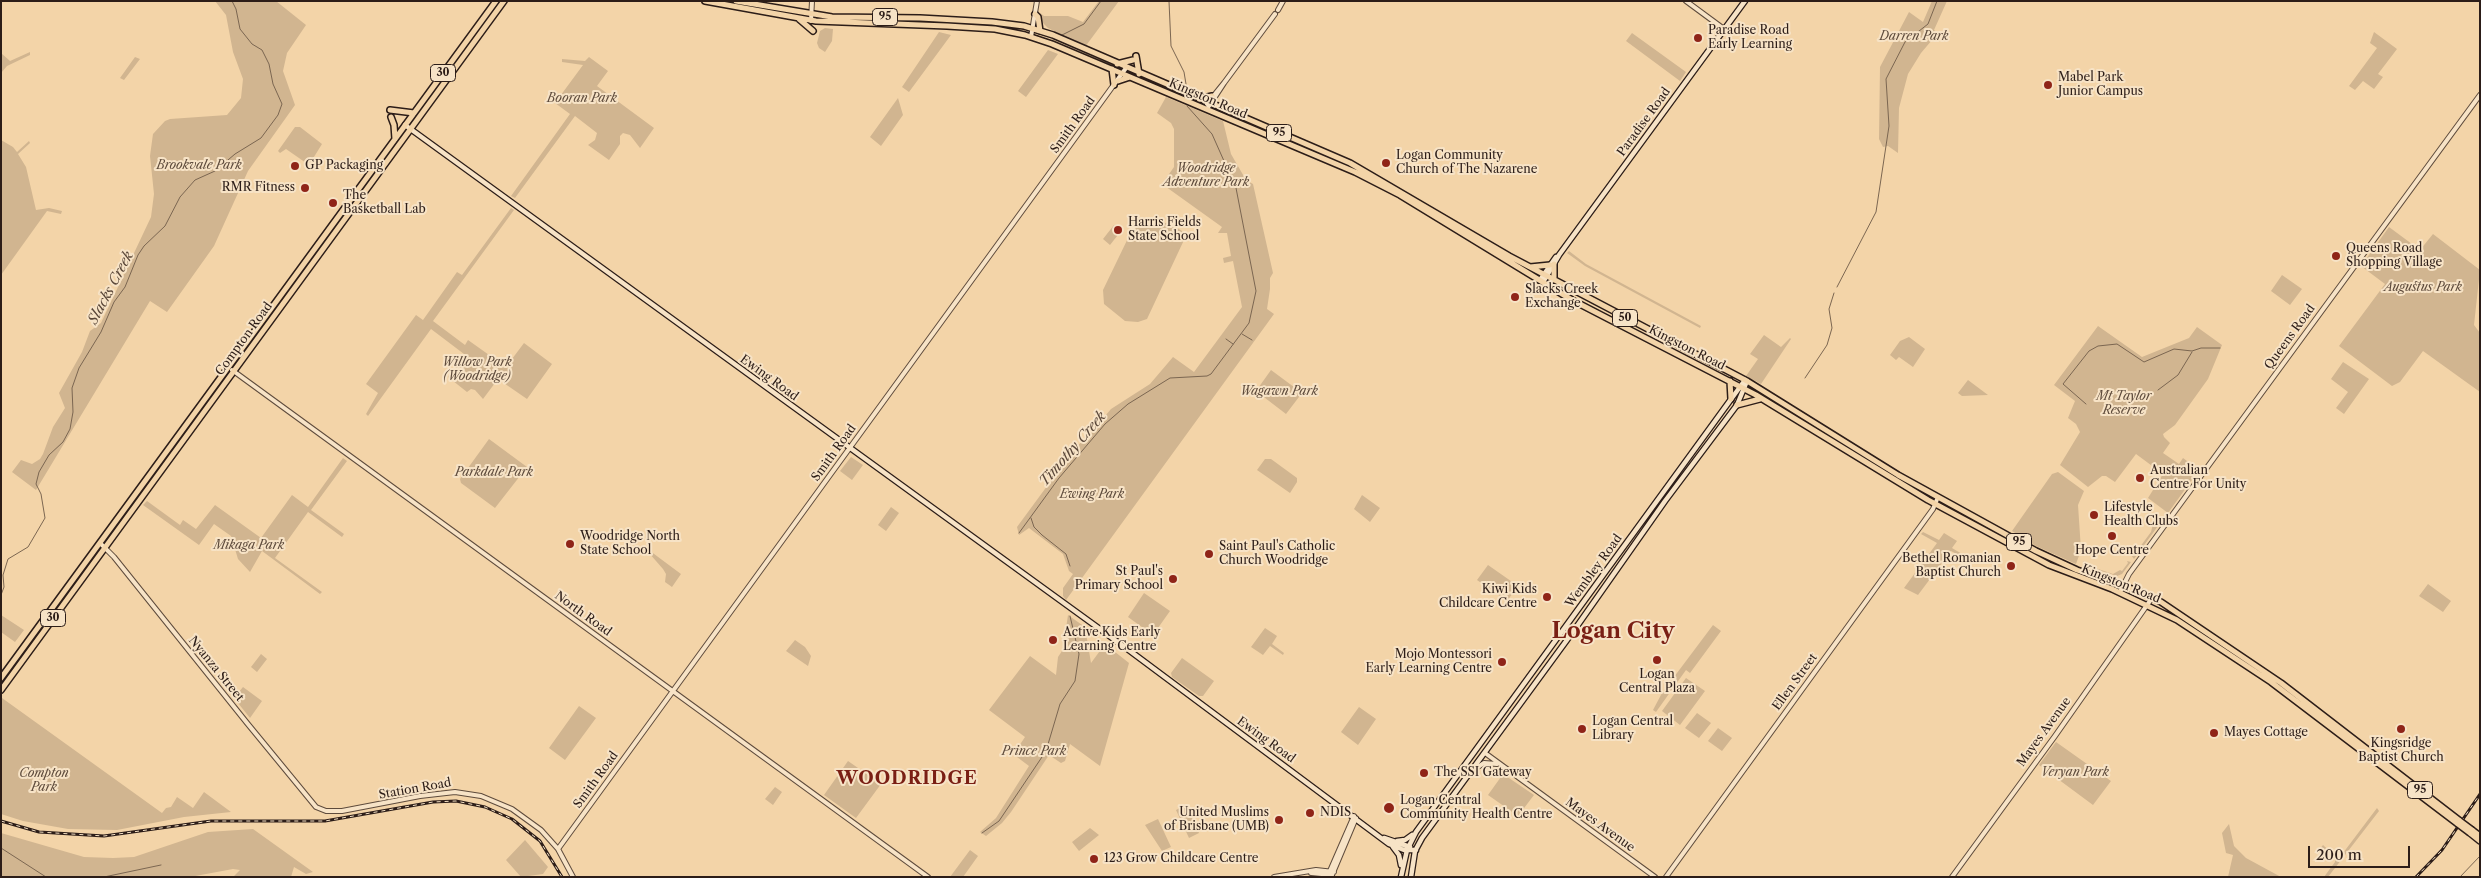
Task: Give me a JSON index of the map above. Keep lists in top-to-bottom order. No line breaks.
{"streets":{"main road":["95","30","Kingston Road","Paradise Road","50","Compton Road","Ewing Road","Wembley Road"],"street":["Smith Road","Queens Road","North Road","Nyanza Street","Ellen Street","Mayes Avenue","Station Road"]},"crossings":[["Kingston Road","Paradise Road"],["Kingston Road","Smith Road"],["Kingston Road","Queens Road"],["Kingston Road","Wembley Road"],["Kingston Road","Ellen Street"],["Kingston Road","Mayes Avenue"],["Smith Road","Ewing Road"],["Smith Road","North Road"],["Smith Road","Station Road"],["Compton Road","Ewing Road"],["Compton Road","North Road"],["Compton Road","Nyanza Street"],["Ewing Road","Wembley Road"],["Wembley Road","Mayes Avenue"],["Nyanza Street","Station Road"]],"districts":["Logan City","WOODRIDGE"],"water":["Slacks Creek","Timothy Creek"],"parks":["Darren Park","Booran Park","Brookvale Park","Woodridge Adventure Park","Augustus Park","Willow Park (Woodridge)","Wagawn Park","Mt Taylor Reserve","Parkdale Park","Ewing Park","Mikaga Park","Prince Park","Veryan Park","Compton Park"],"places":["Paradise Road Early Learning","Mabel Park Junior Campus","Logan Community Church of The Nazarene","GP Packaging","RMR Fitness","The Basketball Lab","Harris Fields State School","Queens Road Shopping Village","Slacks Creek Exchange","Australian Centre For Unity","Lifestyle Health Clubs","Hope Centre","Woodridge North State School","Saint Paul's Catholic Church Woodridge","Bethel Romanian Baptist Church","St Paul's Primary School","Kiwi Kids Childcare Centre","Active Kids Early Learning Centre","Logan Central Plaza","Mojo Montessori Early Learning Centre","Logan Central Library","Kingsridge Baptist Church","Mayes Cottage","The SSI Gateway","Logan Central Community Health Centre","NDIS","United Muslims of Brisbane (UMB)","123 Grow Childcare Centre"],"scale_bar":"200 m"}
